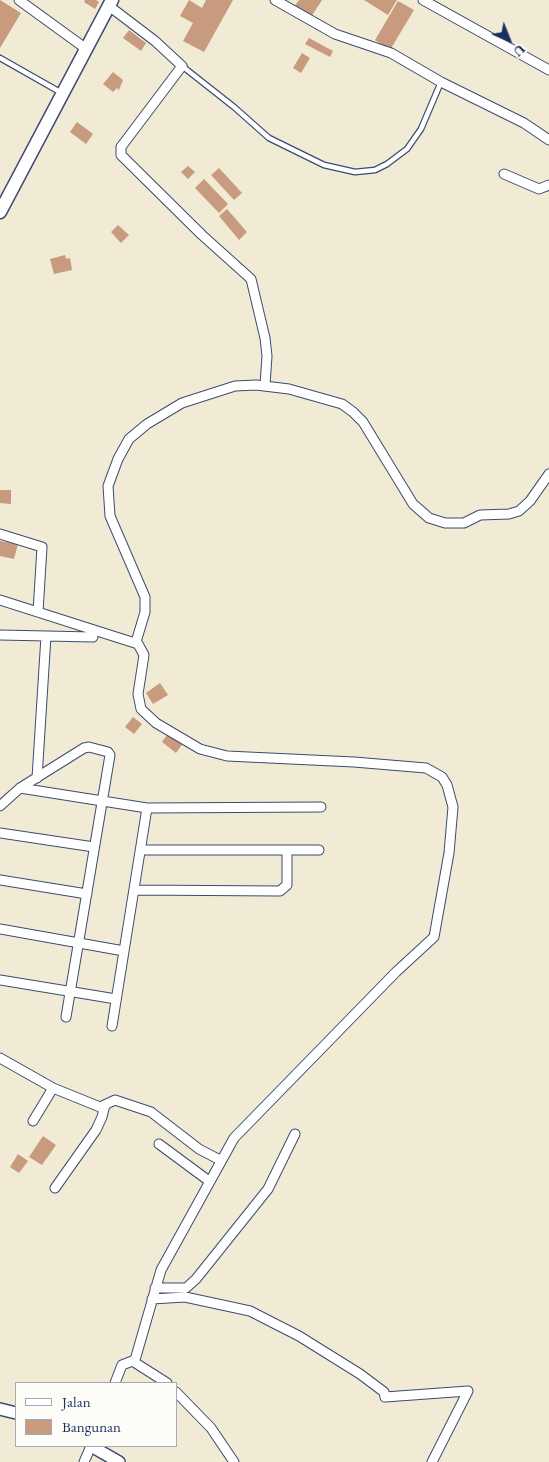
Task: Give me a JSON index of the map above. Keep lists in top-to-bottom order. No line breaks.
{"legend":["Jalan","Bangunan"],"north":"bottom right"}
